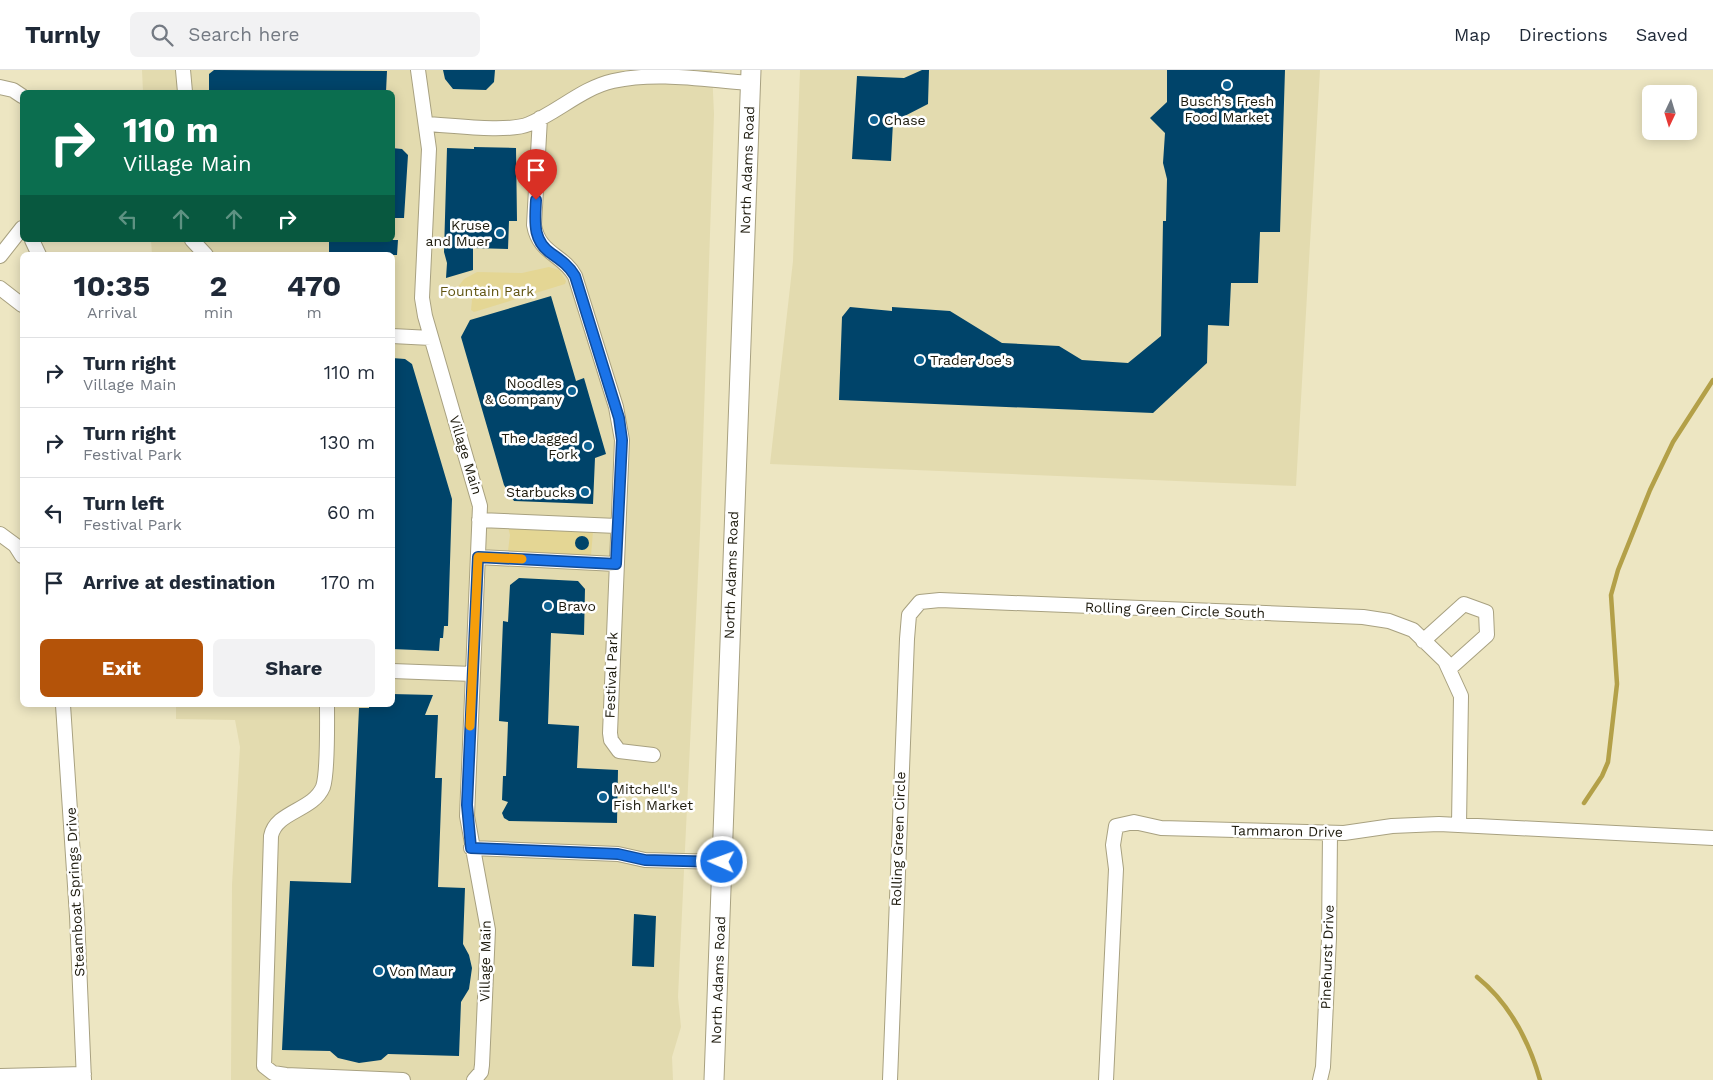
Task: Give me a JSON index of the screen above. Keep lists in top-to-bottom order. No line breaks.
{"streets":{"street":["North Adams Road","Village Main","Rolling Green Circle South","Festival Park","Tammaron Drive","Rolling Green Circle","Steamboat Springs Drive","Pinehurst Drive"]},"crossings":[["Rolling Green Circle South","Tammaron Drive"],["Rolling Green Circle South","Rolling Green Circle"],["Tammaron Drive","Pinehurst Drive"]],"parks":["Fountain Park"],"places":["Busch's Fresh Food Market","Chase","Kruse and Muer","Trader Joe's","Noodles & Company","The Jagged Fork","Starbucks","Bravo","Mitchell's Fish Market","Von Maur"],"north":"bottom","page":{"header":"Turnly","search":"Search here","nav":["Map","Directions","Saved"],"turn":["110 m","Village Main"],"eta":["10:35","Arrival","2","min","470","m"],"list":[{"name":"Turn right","note":"Village Main","value":"110 m"},{"name":"Turn right","note":"Festival Park","value":"130 m"},{"name":"Turn left","note":"Festival Park","value":"60 m"},{"name":"Arrive at destination","value":"170 m"}],"buttons":["Exit","Share"]}}
